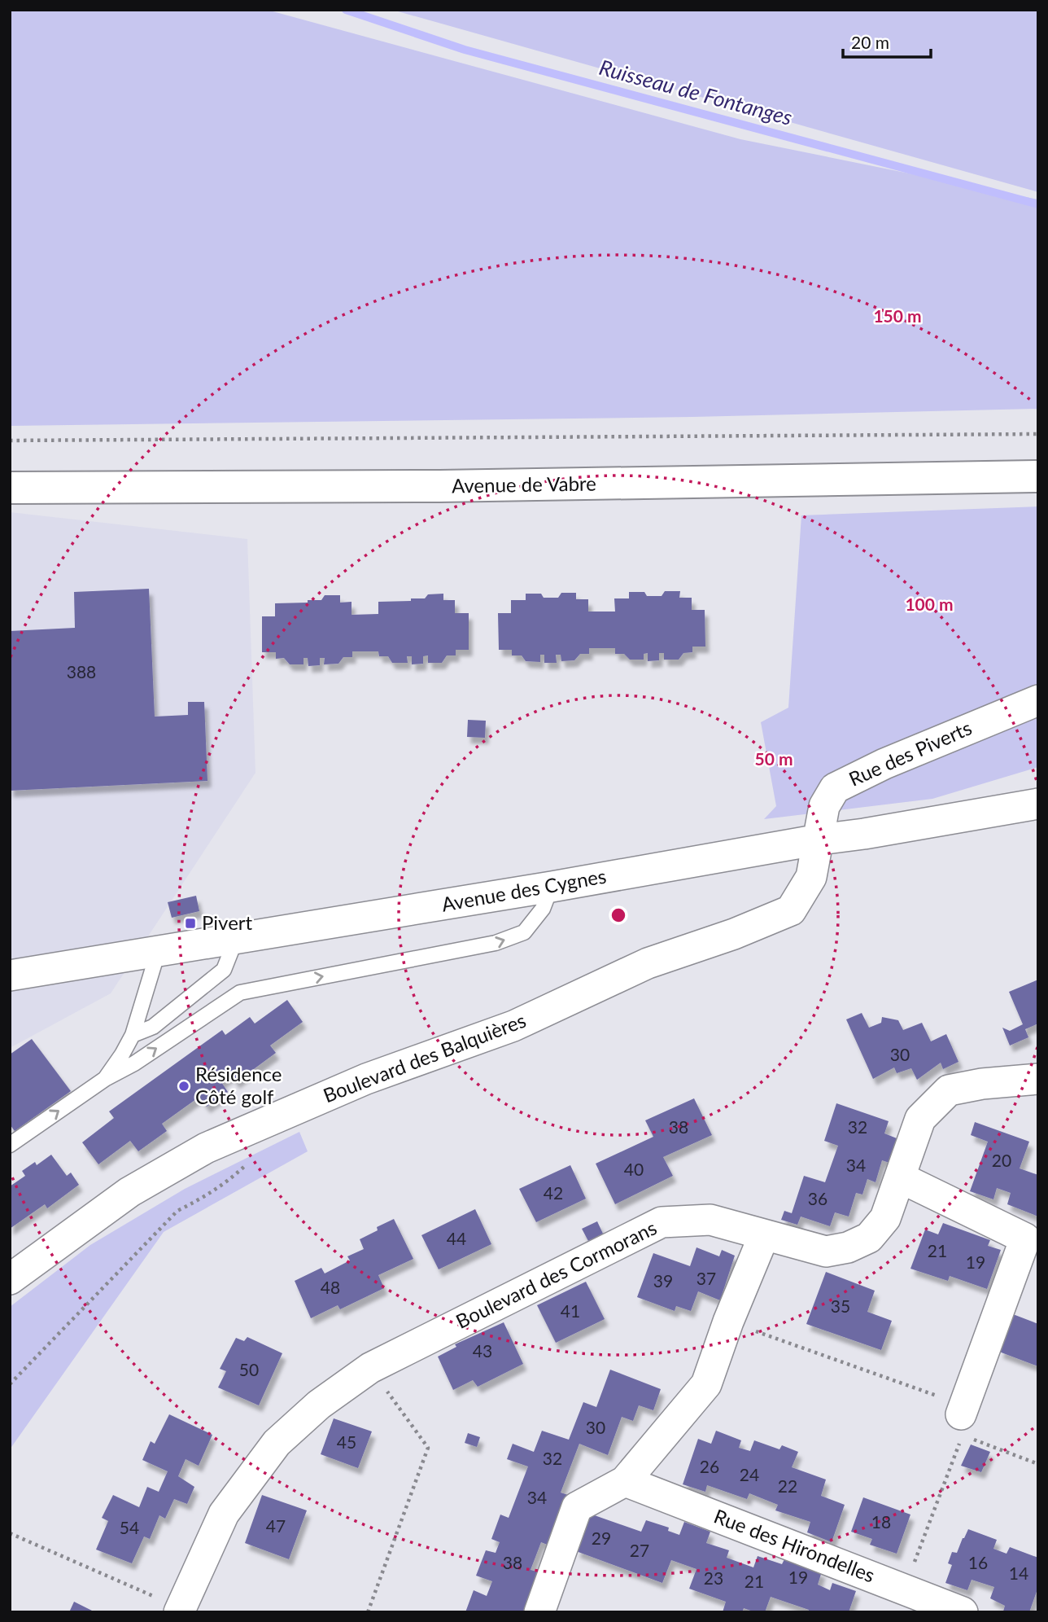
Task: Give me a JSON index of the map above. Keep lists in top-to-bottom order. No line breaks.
{"streets":{"main road":["Avenue de Vabre"],"street":["Rue des Piverts","Avenue des Cygnes","Boulevard des Balquières","Boulevard des Cormorans","Rue des Hirondelles"]},"crossings":[["Rue des Piverts","Avenue des Cygnes"],["Rue des Piverts","Boulevard des Balquières"],["Avenue des Cygnes","Boulevard des Balquières"]],"water":["Ruisseau de Fontanges"],"places":{"transit":["Pivert"],"other":["Résidence Côté golf"]},"house_numbers":["388","30","38","32","20","34","40","42","36","44","21","19","37","39","48","35","41","43","50","30","45","32","26","24","22","34","18","47","54","29","27","38","16","14","19","23","21"],"scale_bar":"20 m","rings":["150 m","100 m","50 m"]}
